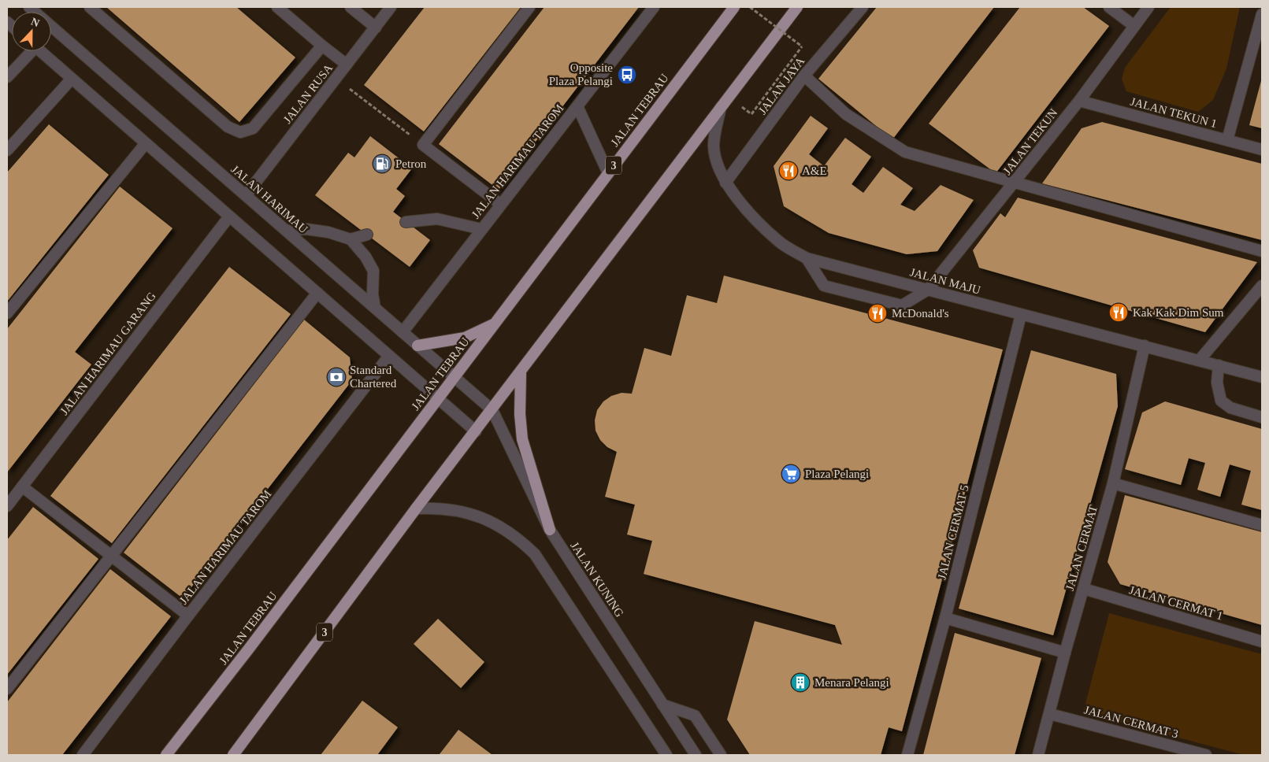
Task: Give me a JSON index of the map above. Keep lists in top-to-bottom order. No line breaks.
{"streets":{"highway":["JALAN TEBRAU","3"],"street":["JALAN JAYA","JALAN RUSA","JALAN TEKUN 1","JALAN TEKUN","JALAN HARIMAU TAROM","JALAN HARIMAU","JALAN MAJU","JALAN HARIMAU GARANG","JALAN CERMAT 5","JALAN CERMAT","JALAN KUNING","JALAN CERMAT 1","JALAN CERMAT 3"]},"crossings":[["JALAN JAYA","JALAN MAJU"],["JALAN RUSA","JALAN HARIMAU"],["JALAN TEBRAU","JALAN HARIMAU"],["JALAN TEKUN 1","JALAN TEKUN"],["JALAN TEKUN","JALAN MAJU"],["JALAN HARIMAU TAROM","JALAN HARIMAU"],["3","JALAN HARIMAU"],["3","JALAN MAJU"],["3","JALAN KUNING"],["JALAN HARIMAU","JALAN KUNING"],["JALAN MAJU","JALAN CERMAT 5"],["JALAN MAJU","JALAN CERMAT"],["JALAN CERMAT","JALAN CERMAT 1"],["JALAN CERMAT","JALAN CERMAT 3"]],"places":{"bus stop":["Opposite Plaza Pelangi"],"fuel station":["Petron"],"restaurant":["A&E","Kak Kak Dim Sum","McDonald's"],"bank":["Standard Chartered"],"supermarket":["Plaza Pelangi"],"building":["Menara Pelangi"]},"north":"top"}
